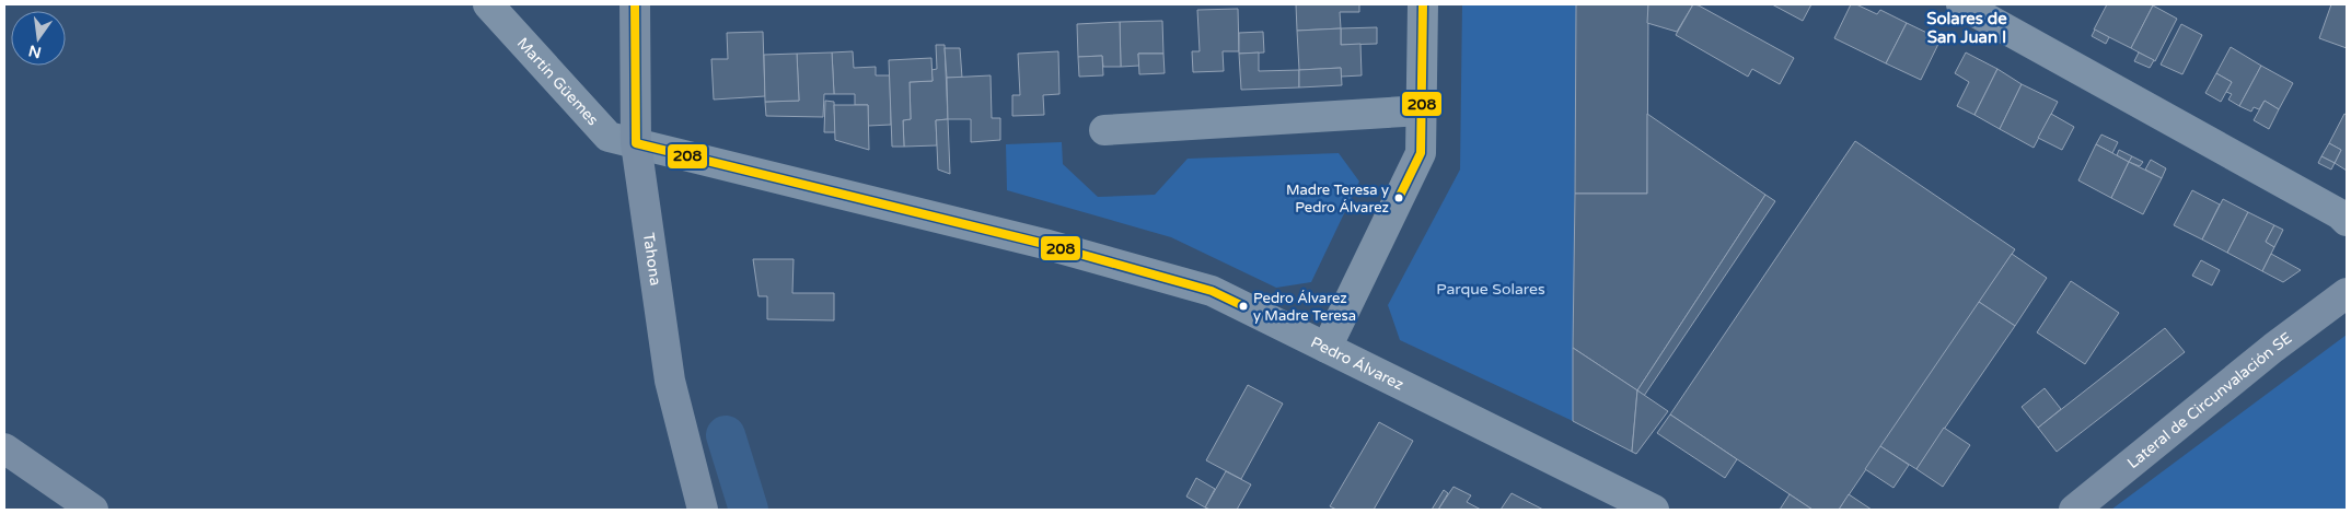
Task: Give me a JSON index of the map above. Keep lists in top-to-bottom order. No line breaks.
{"streets":{"street":["Martín Güemes","Tahona","Pedro Álvarez","Lateral de Circunvalación SE"]},"crossings":[["Martín Güemes","Tahona"],["Martín Güemes","Pedro Álvarez"],["Tahona","Pedro Álvarez"]],"districts":["Solares de San Juan I"],"parks":["Parque Solares"],"places":["Madre Teresa y Pedro Álvarez","Pedro Álvarez y Madre Teresa"],"lines":["transit line 208"],"north":"bottom"}
